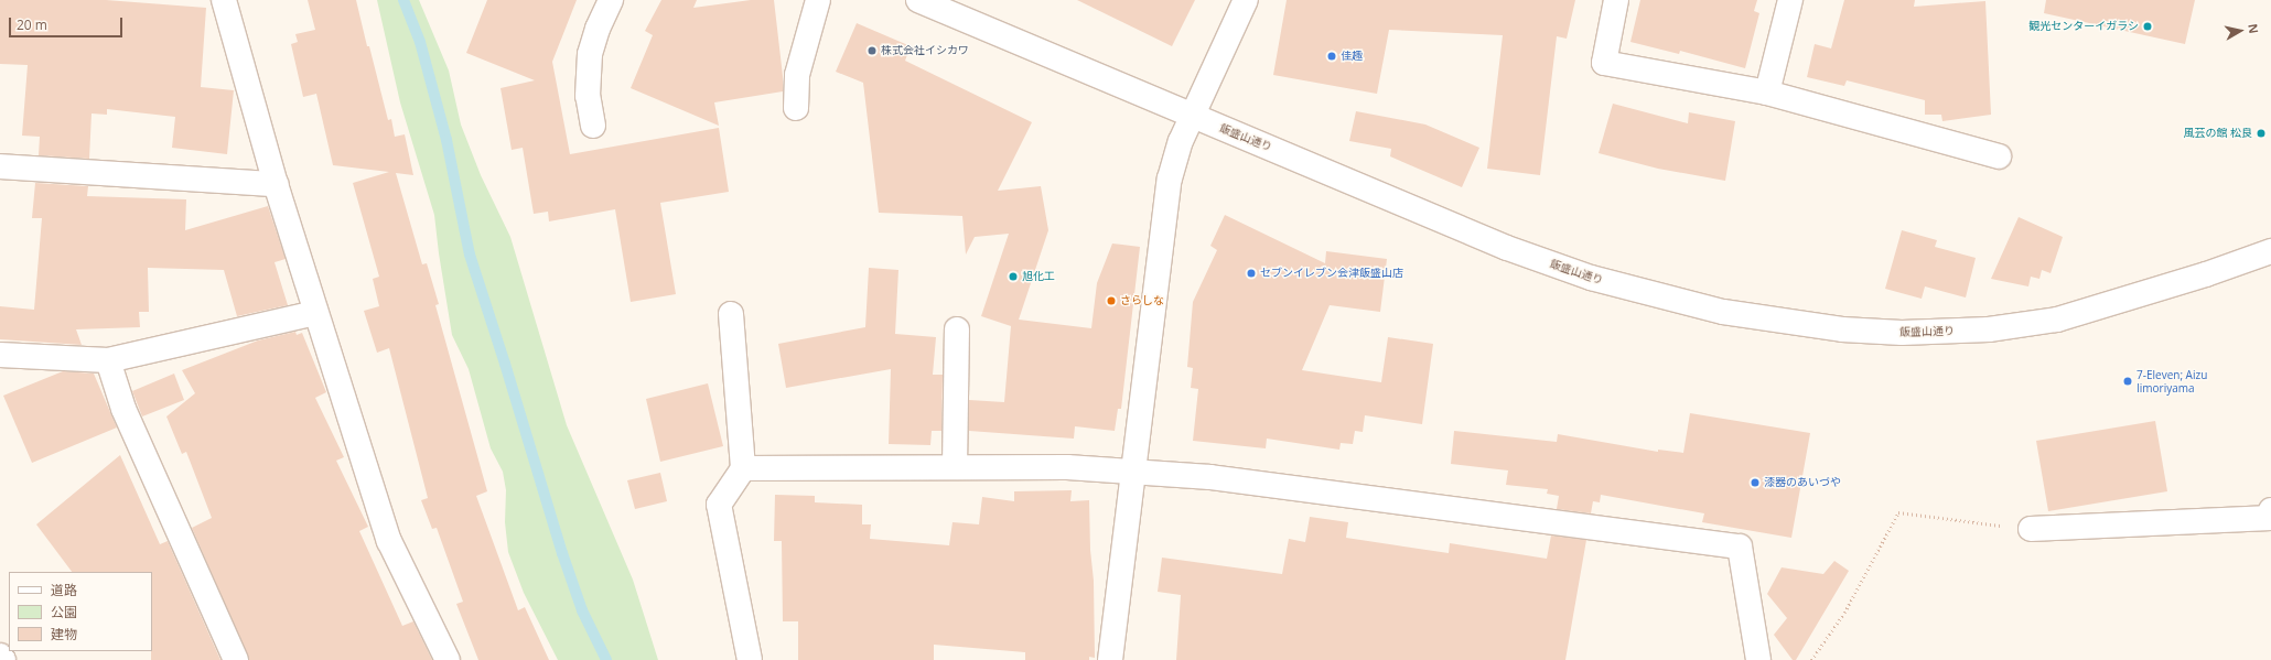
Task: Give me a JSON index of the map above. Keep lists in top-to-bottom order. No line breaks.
{"streets":{"street":["飯盛山通り"]},"places":["観光センターイガラシ","株式会社イシカワ","佳趣","風芸の館 松良","セブンイレブン会津飯盛山店","旭化工","さらしな","7-Eleven; Aizu Iimoriyama","漆器のあいづや"],"legend":["道路","公園","建物"],"scale_bar":"20 m","north":"right"}
